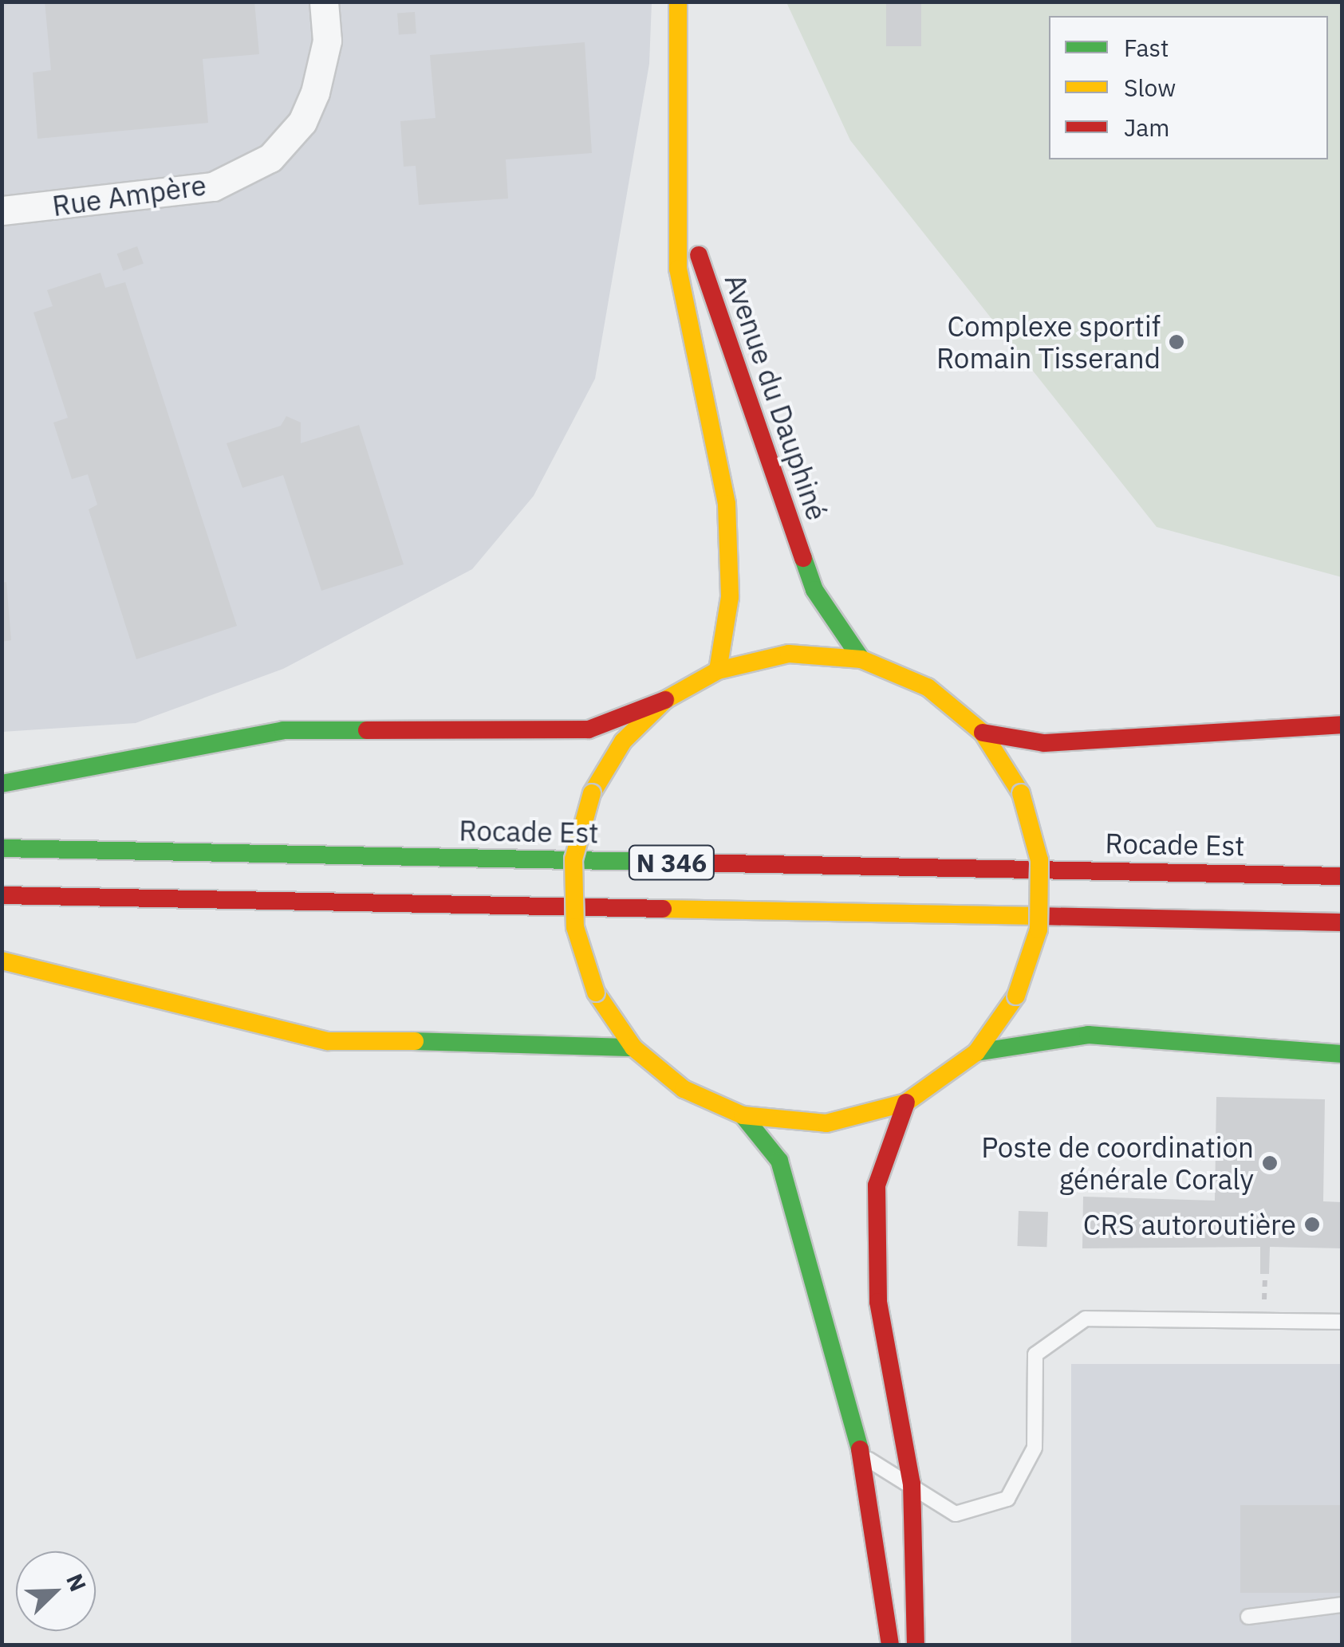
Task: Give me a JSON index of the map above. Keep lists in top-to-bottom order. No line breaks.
{"streets":{"main road":["Avenue du Dauphiné","Rocade Est","N 346"],"street":["Rue Ampère"]},"places":["Complexe sportif Romain Tisserand","Poste de coordination générale Coraly","CRS autoroutière"],"legend":["Fast","Slow","Jam"],"north":"top right"}
